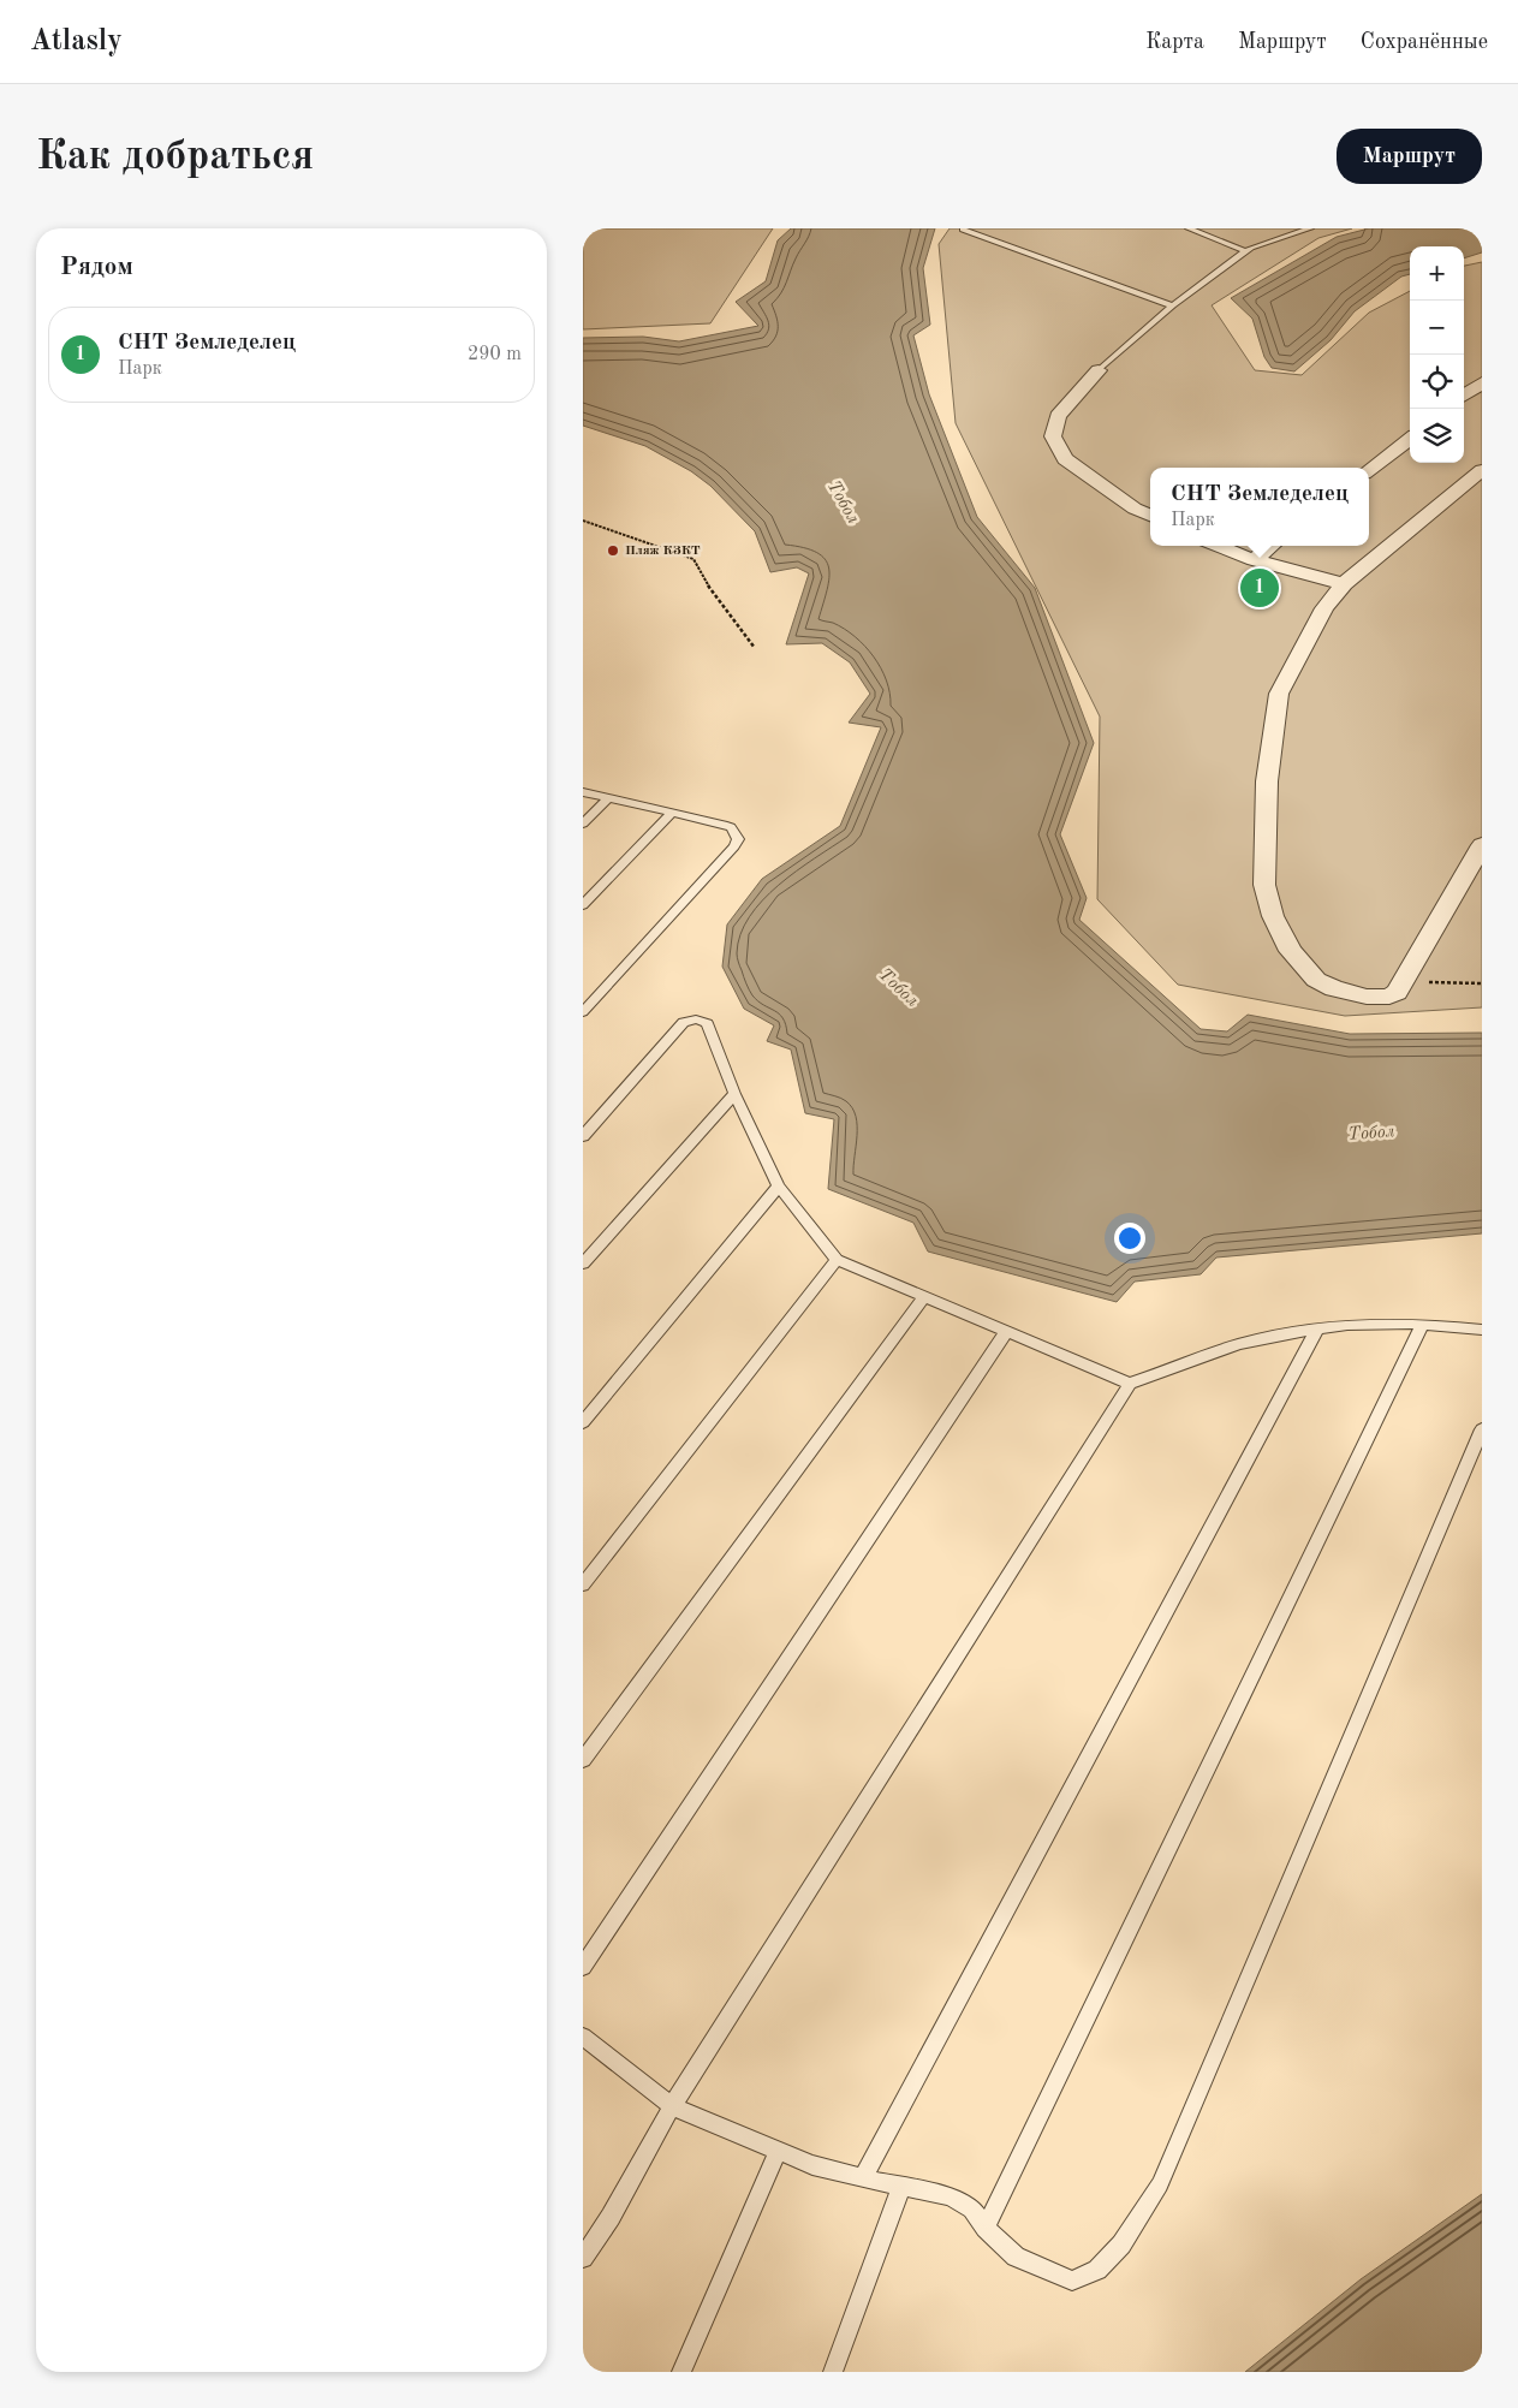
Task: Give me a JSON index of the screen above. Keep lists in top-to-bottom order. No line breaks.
{"water":["Тобол"],"places":["Пляж КЗКТ"],"page":{"header":"Atlasly","nav":["Карта","Маршрут","Сохранённые"],"buttons":"Маршрут","title":"Как добраться","heading":"Рядом","map_buttons":["+","−"],"list":[{"mark":"1","name":"СНТ Земледелец","note":"Парк","value":"290 m"}],"popup":["СНТ Земледелец","Парк"],"pins":"1"}}
